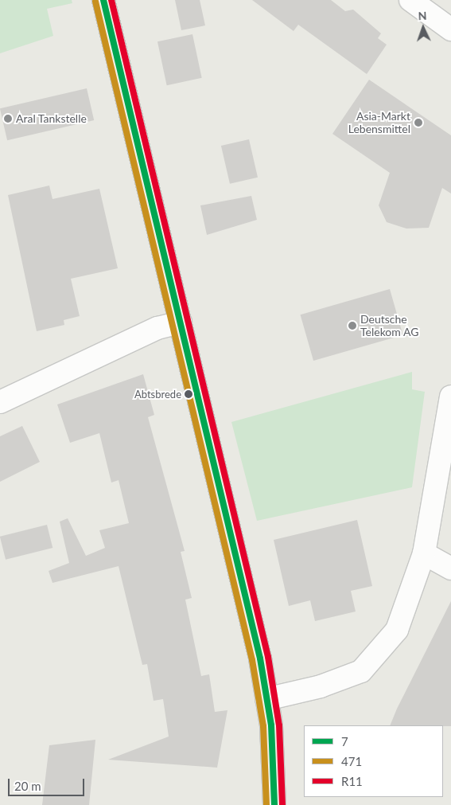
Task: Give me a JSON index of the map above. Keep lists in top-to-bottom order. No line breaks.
{"places":["Aral Tankstelle","Asia-Markt Lebensmittel","Deutsche Telekom AG","Abtsbrede"],"lines":["transit line 7","transit line R11","transit line 471"],"legend":["7","471","R11"],"scale_bar":"20 m","north":"top"}
